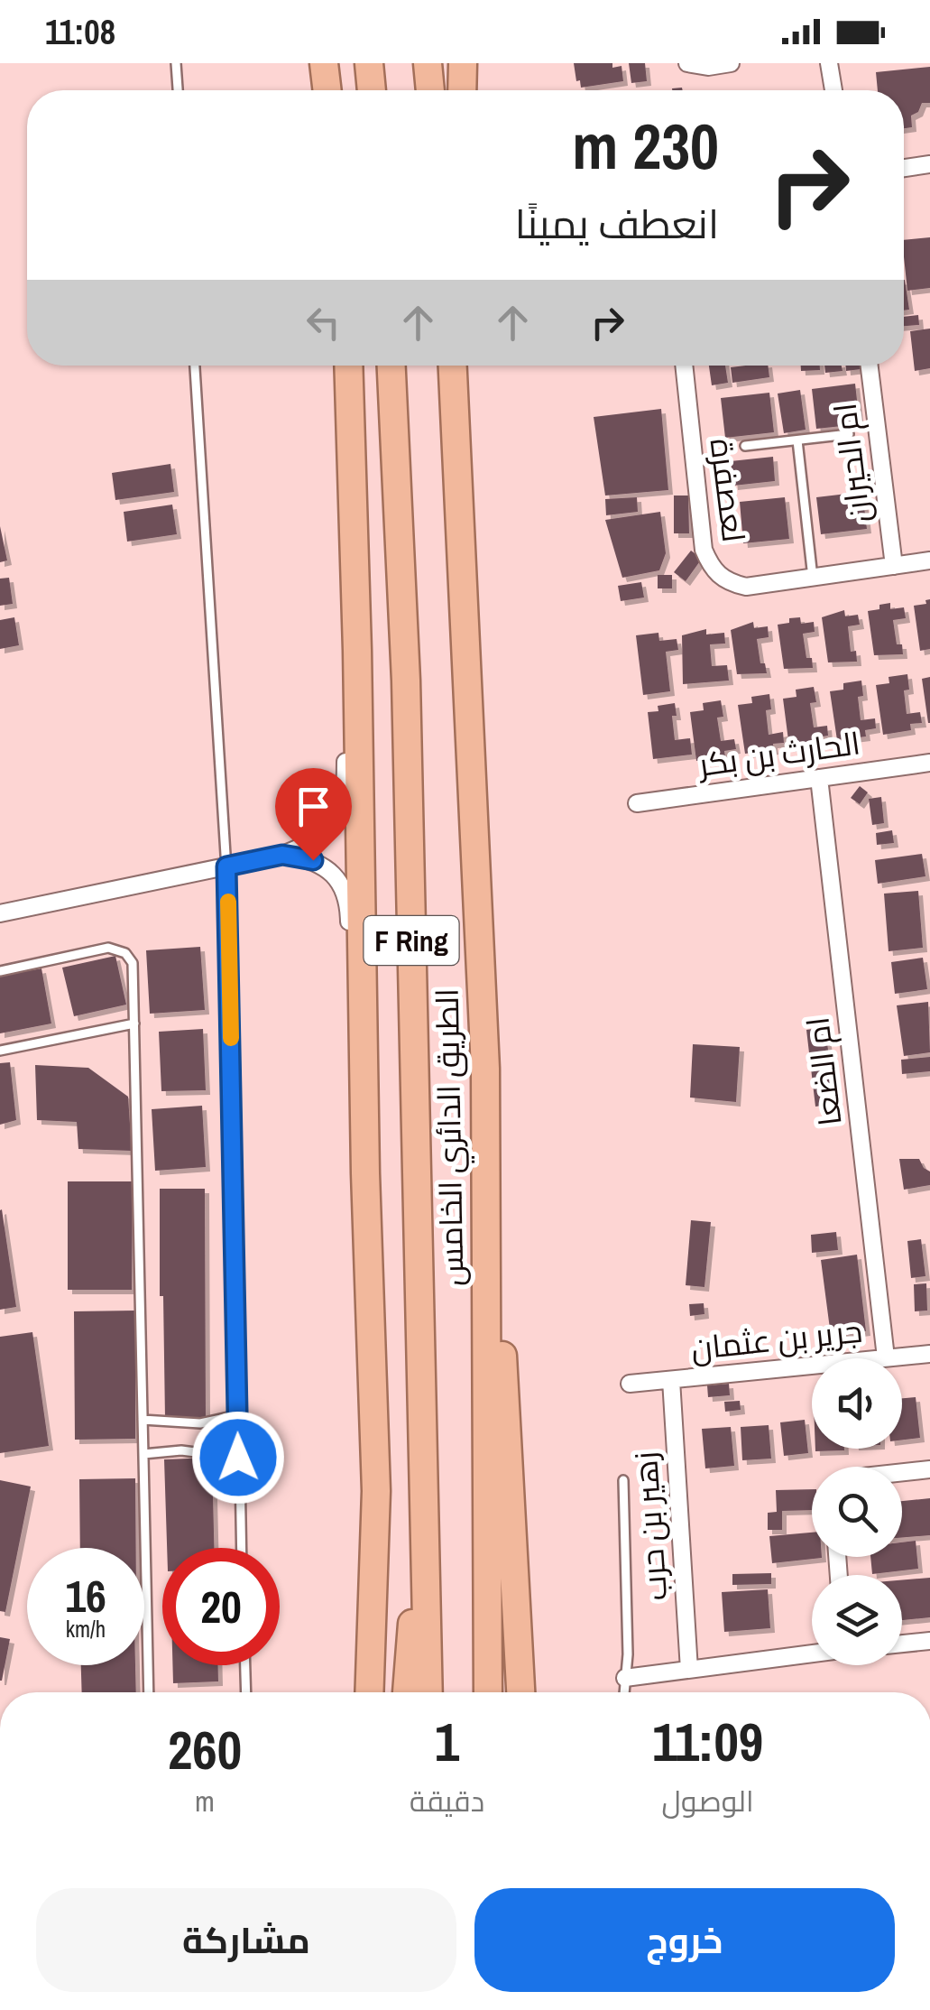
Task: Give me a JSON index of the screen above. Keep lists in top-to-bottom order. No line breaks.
{"streets":{"highway":["F Ring","الطريق الدائري الخامس"],"street":["ام الحيران","لعصفرة","الحارث بن بكر","ام الضعا","جرير بن عثمان","زهير بن حرب"]},"crossings":[["ام الحيران","لعصفرة"],["الحارث بن بكر","ام الضعا"],["ام الضعا","جرير بن عثمان"],["جرير بن عثمان","زهير بن حرب"]],"page":{"status":"11:08","turn":["230 m","انعطف يمينًا"],"speed":"16 km/h","limit":"20","eta":["11:09","الوصول","1","دقيقة","260","m"],"buttons":["خروج","مشاركة"]}}
